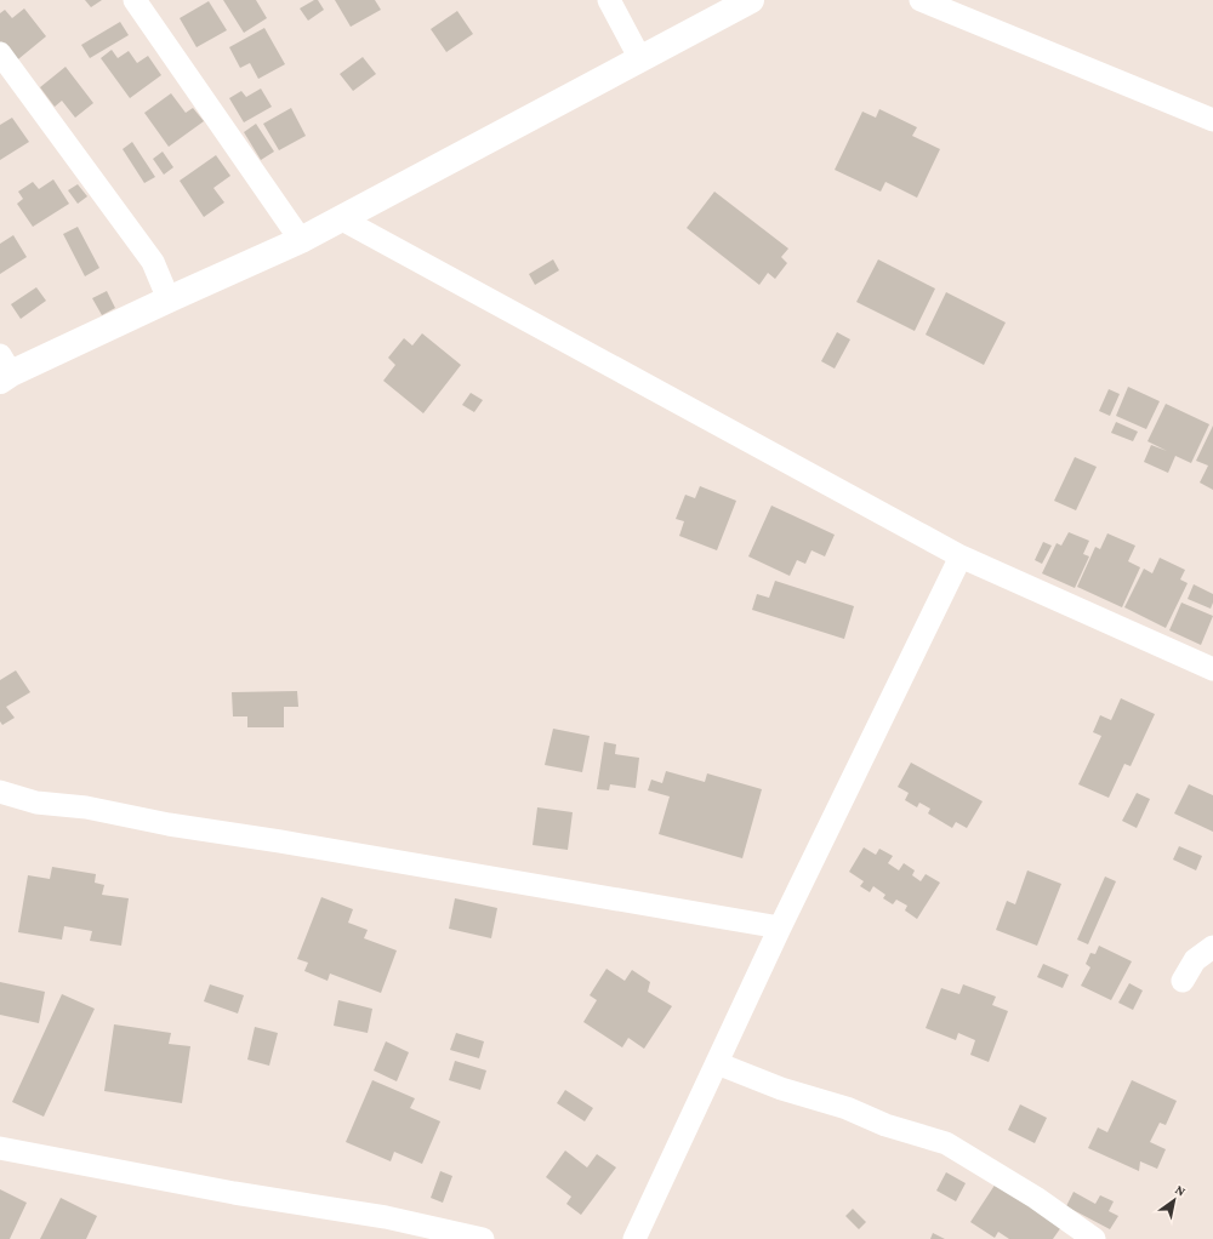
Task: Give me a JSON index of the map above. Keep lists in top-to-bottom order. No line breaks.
{"north":"top right"}
